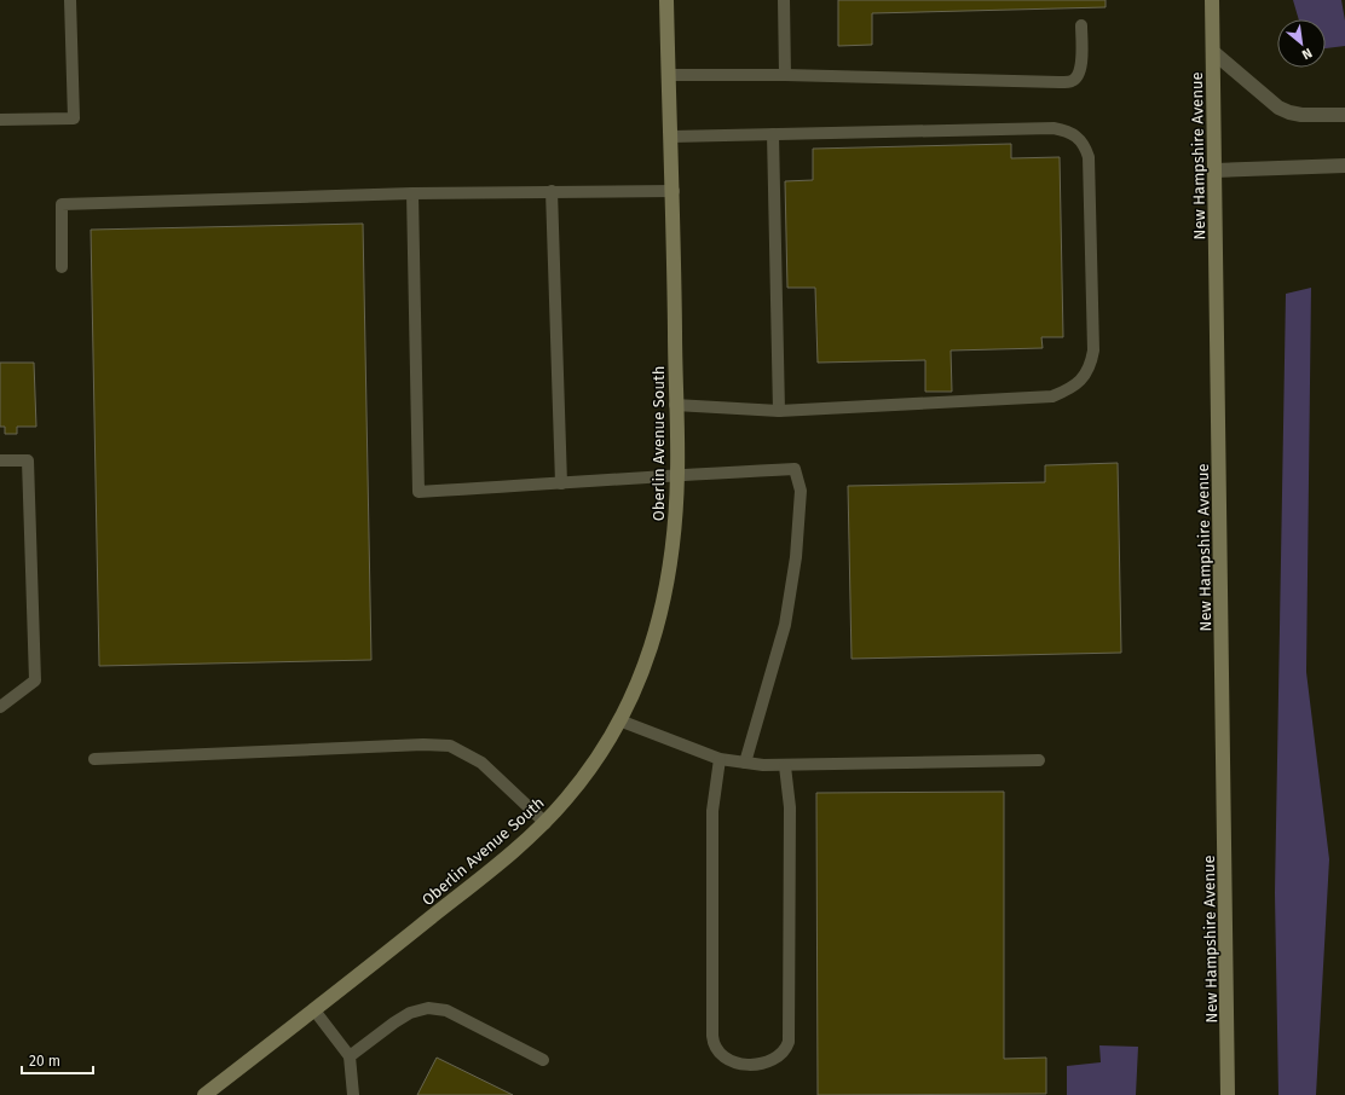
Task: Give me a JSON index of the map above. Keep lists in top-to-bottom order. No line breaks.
{"streets":{"street":["New Hampshire Avenue","Oberlin Avenue South"]},"scale_bar":"20 m","north":"bottom right"}
